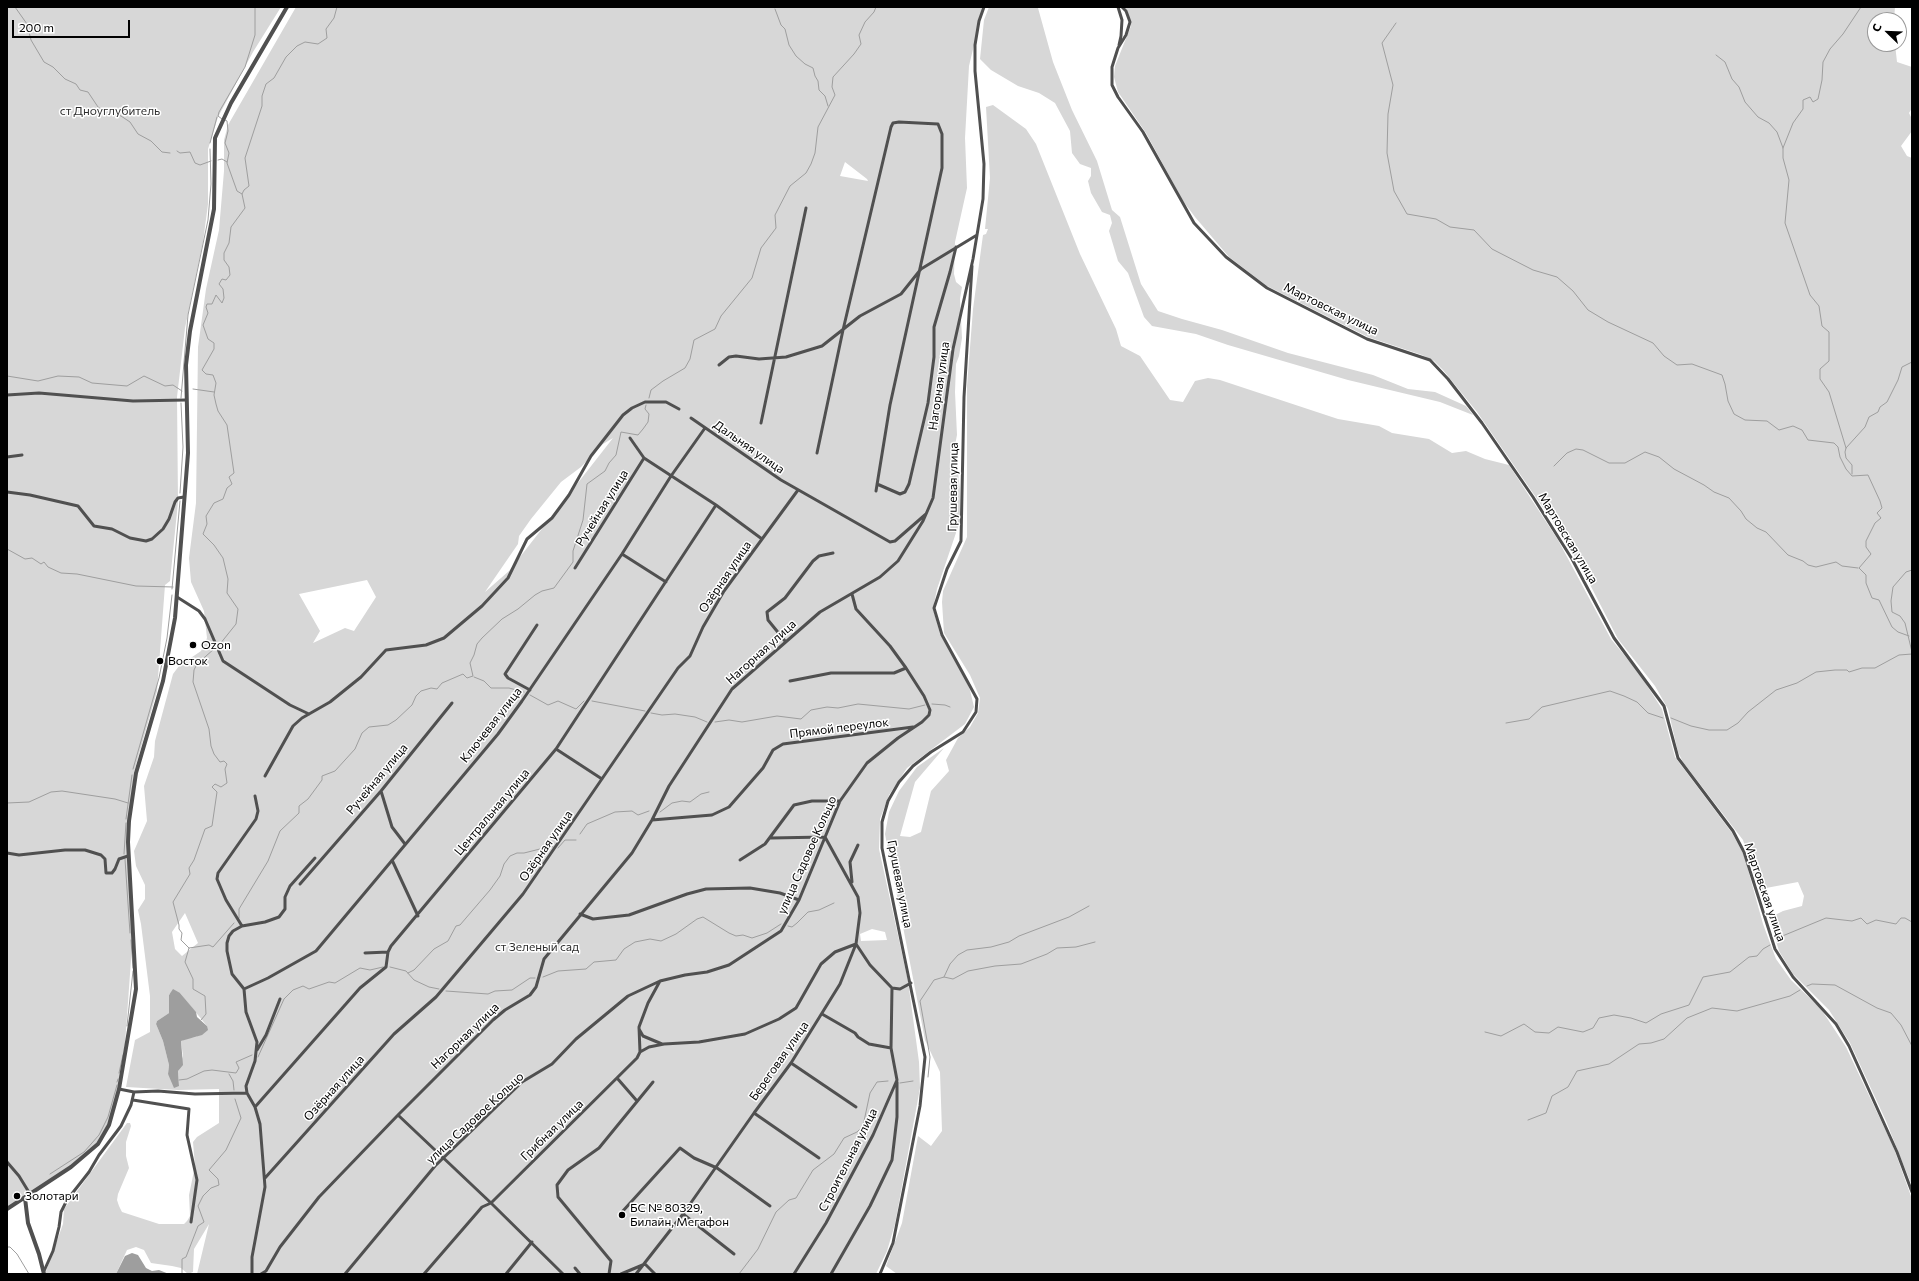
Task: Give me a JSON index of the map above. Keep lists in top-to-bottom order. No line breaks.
{"streets":{"street":["Мартовская улица","Нагорная улица","Дальняя улица","Грушевая улица","Ручейная улица","Озёрная улица","Ключевая улица","Прямой переулок","Центральная улица","улица Садовое Кольцо","Береговая улица","Грибная улица","Строительная улица"]},"crossings":[["Нагорная улица","Дальняя улица"],["Нагорная улица","Грушевая улица"],["Нагорная улица","Прямой переулок"],["Нагорная улица","улица Садовое Кольцо"],["Дальняя улица","Озёрная улица"],["Дальняя улица","Ключевая улица"],["Прямой переулок","улица Садовое Кольцо"],["улица Садовое Кольцо","Береговая улица"]],"parks":["ст Дноуглубитель","ст Зеленый сад"],"places":["Ozon","Восток","Золотари","БС № 80329, Билайн, Мегафон"],"scale_bar":"200 m","north":"top left"}
